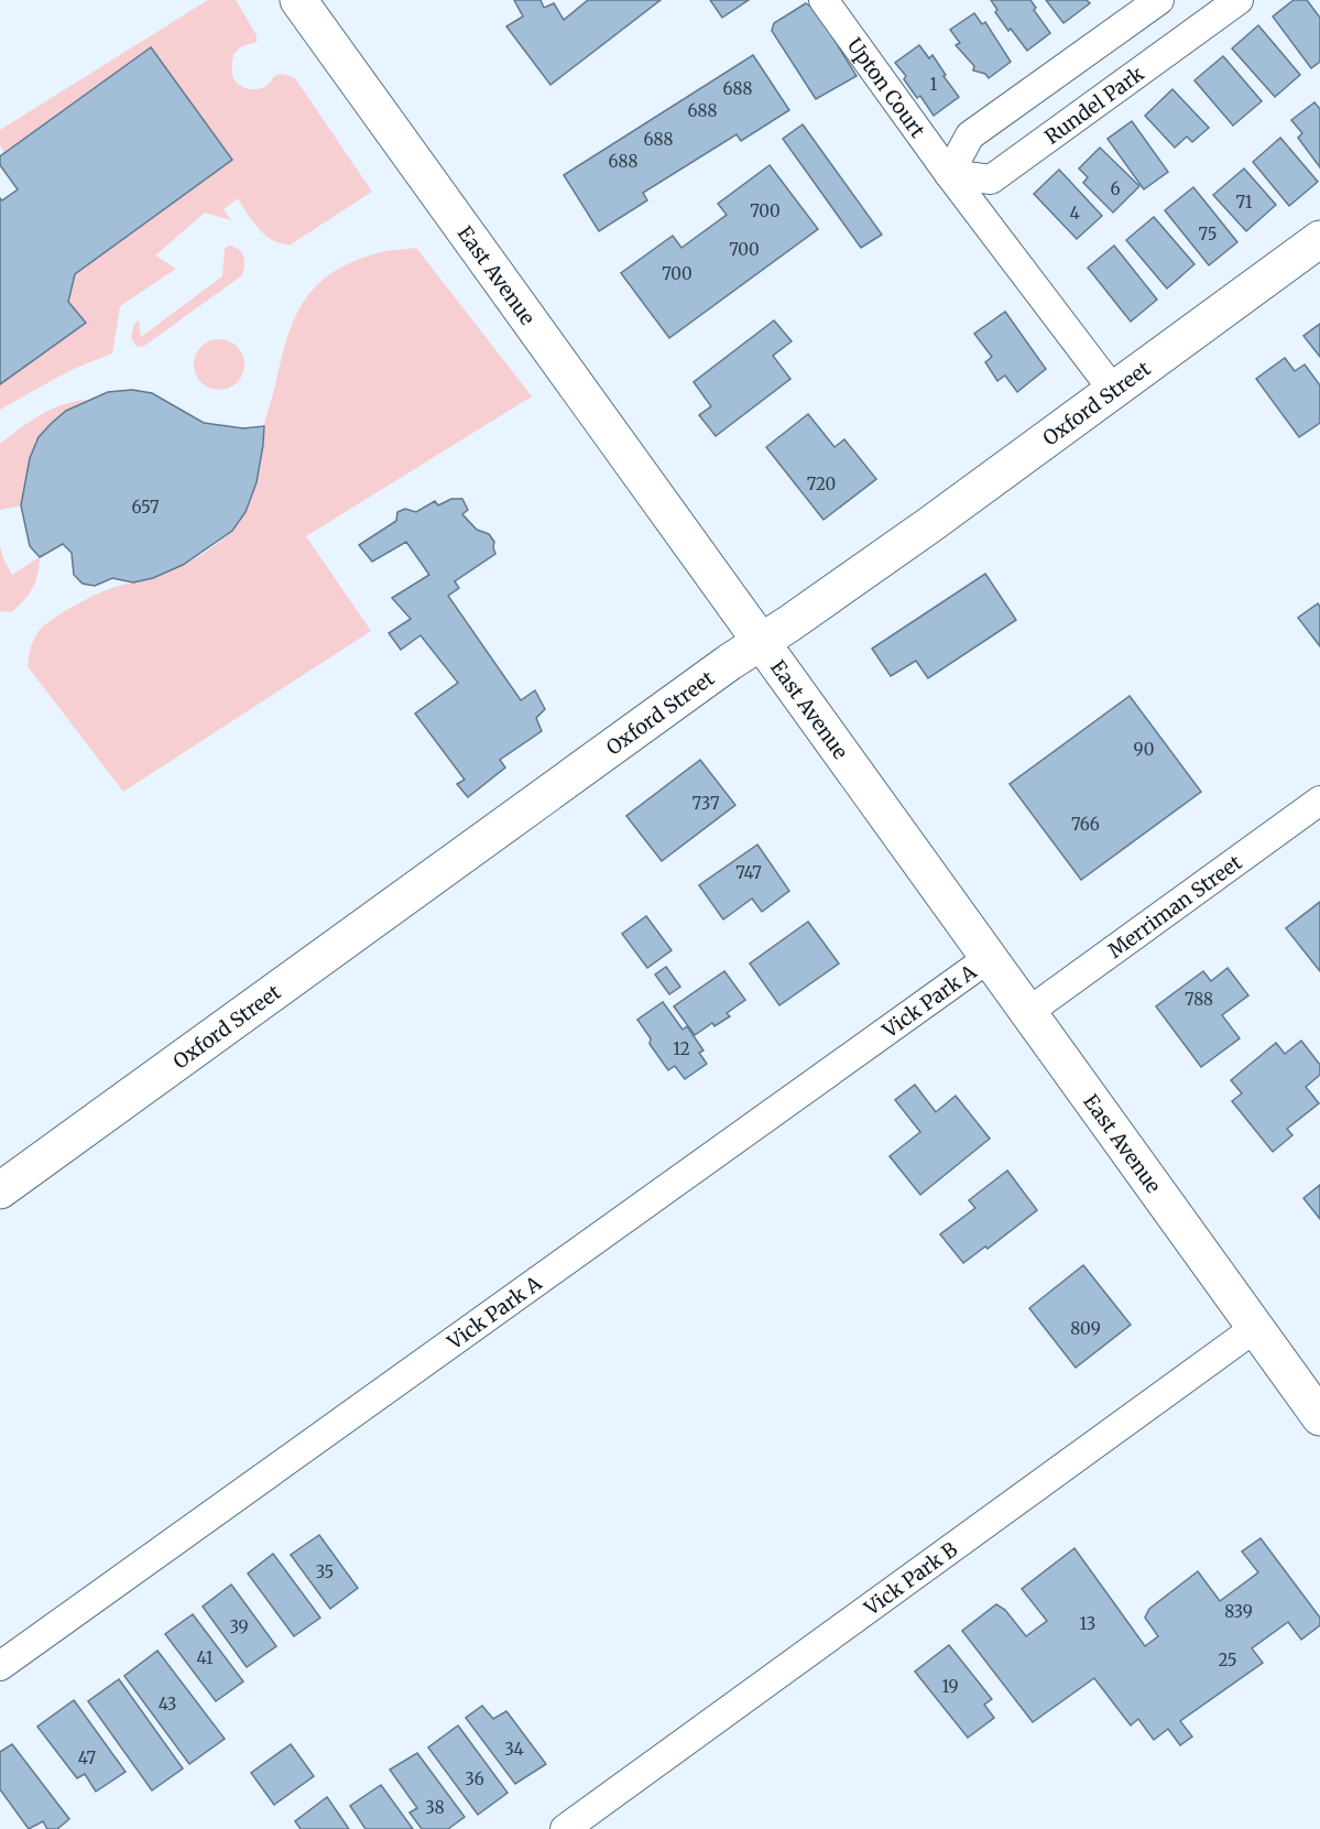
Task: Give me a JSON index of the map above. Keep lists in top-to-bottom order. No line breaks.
{"streets":{"main road":["East Avenue","Oxford Street"],"street":["Upton Court","Rundel Park","Merriman Street","Vick Park A","Vick Park B"]},"crossings":[["Upton Court","Rundel Park"],["East Avenue","Oxford Street"],["East Avenue","Merriman Street"],["East Avenue","Vick Park A"],["East Avenue","Vick Park B"]],"house_numbers":["1","688","688","688","688","6","71","700","4","75","700","700","720","657","90","737","766","747","788","12","809","35","839","13","39","41","25","19","43","34","47","36","38"]}
